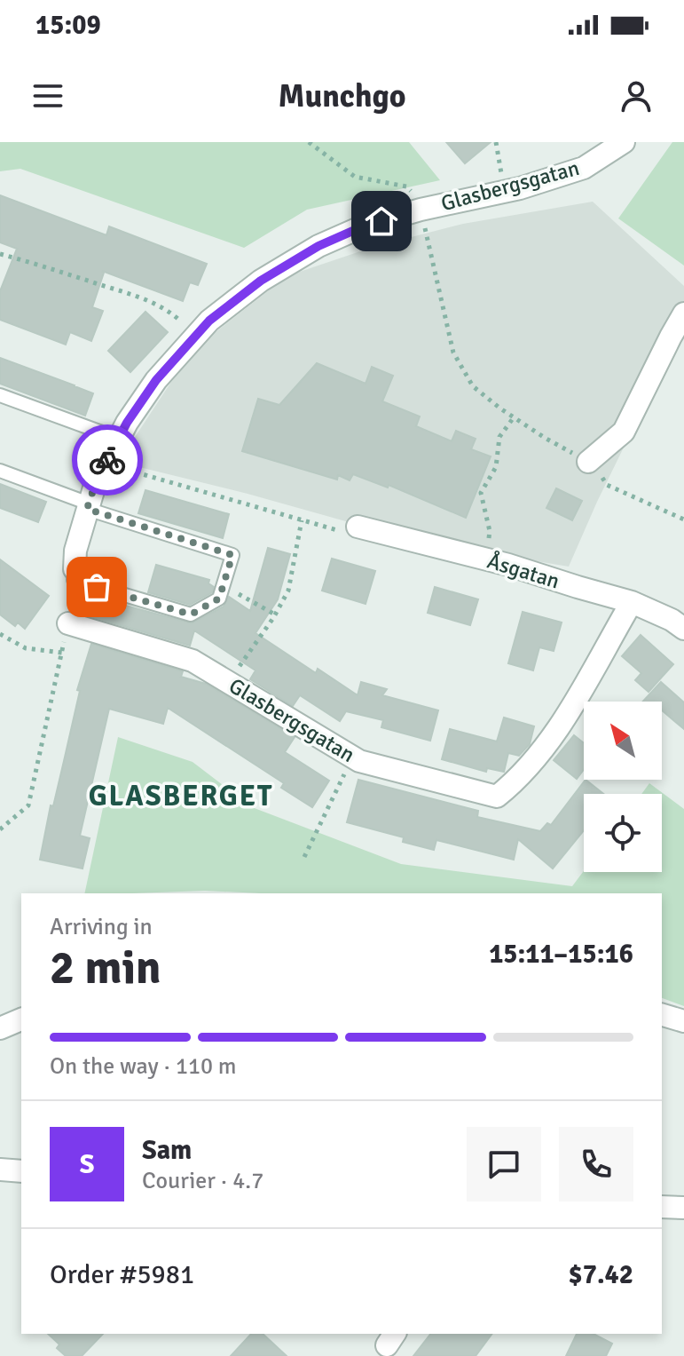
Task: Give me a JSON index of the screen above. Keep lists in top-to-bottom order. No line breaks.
{"streets":{"street":["Glasbergsgatan","Åsgatan"]},"crossings":[["Glasbergsgatan","Åsgatan"]],"districts":["GLASBERGET"],"north":"top left","page":{"status":"15:09","header":"Munchgo","heading":["2 min","Arriving in","15:11–15:16"],"panel":["Sam","Courier · 4.7","Order #5981","$7.42"],"bar":"On the way · 110 m","round":"S"}}
